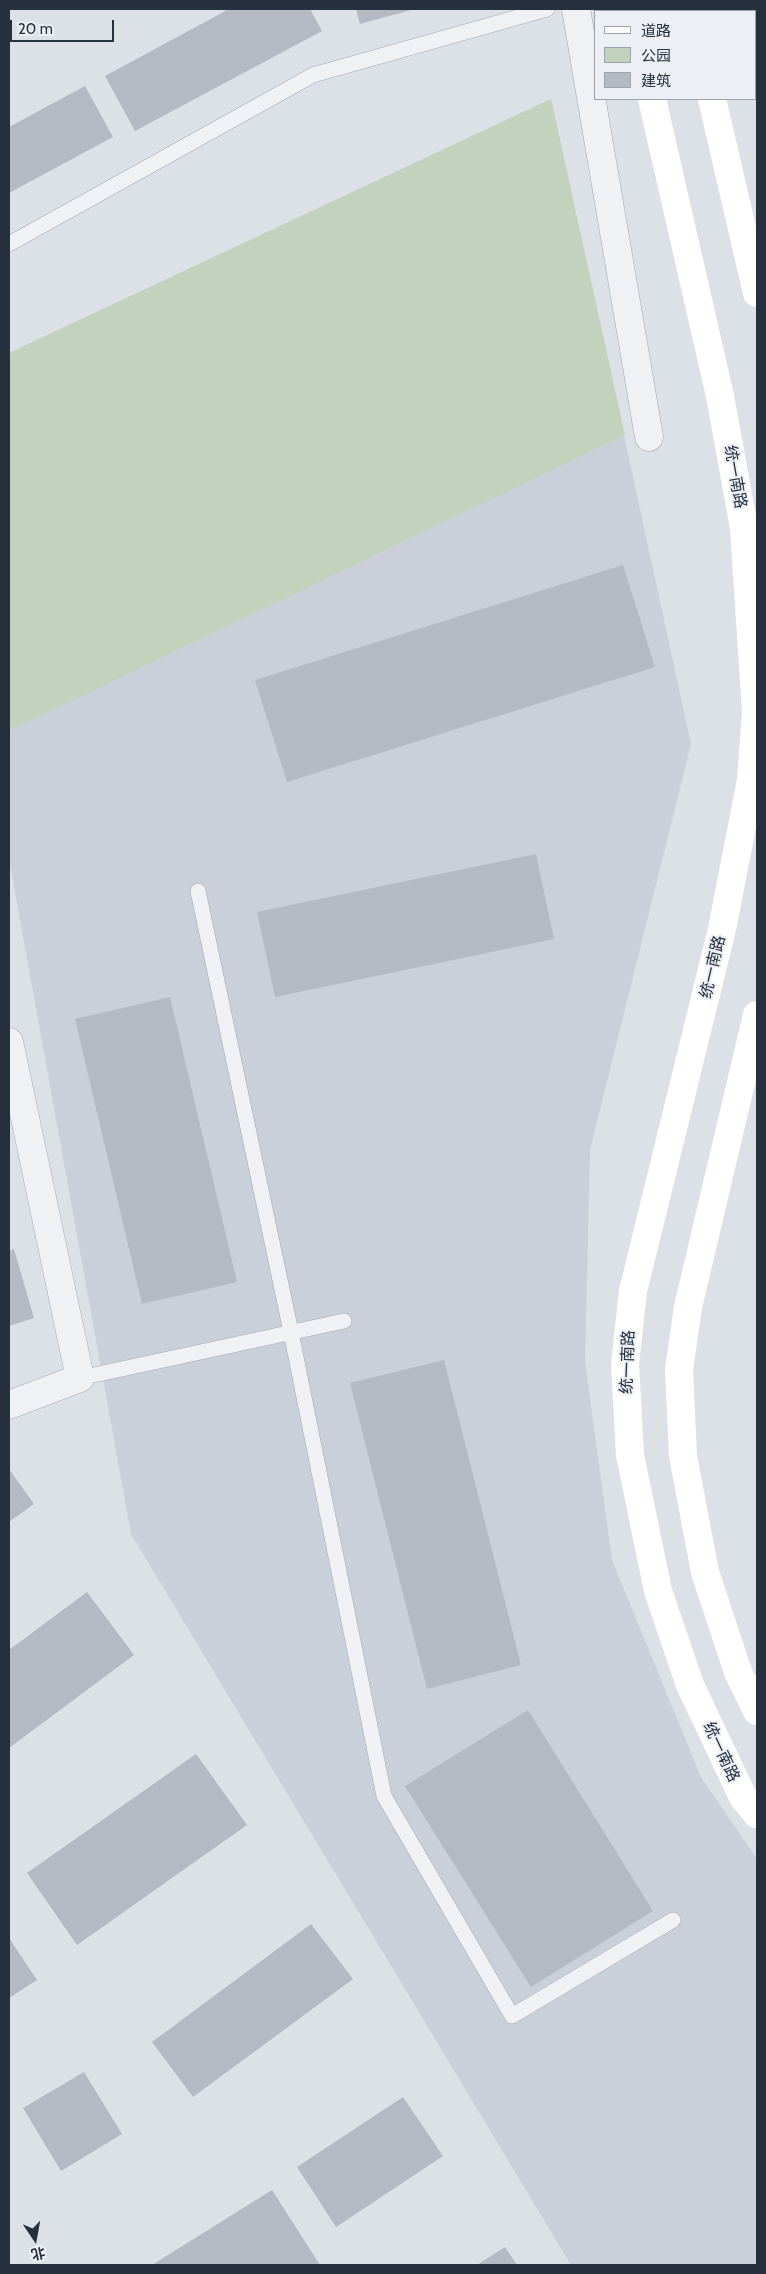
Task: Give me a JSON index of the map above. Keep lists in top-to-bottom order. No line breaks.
{"streets":{"main road":["统一南路"]},"legend":["道路","公园","建筑"],"scale_bar":"20 m","north":"bottom"}
